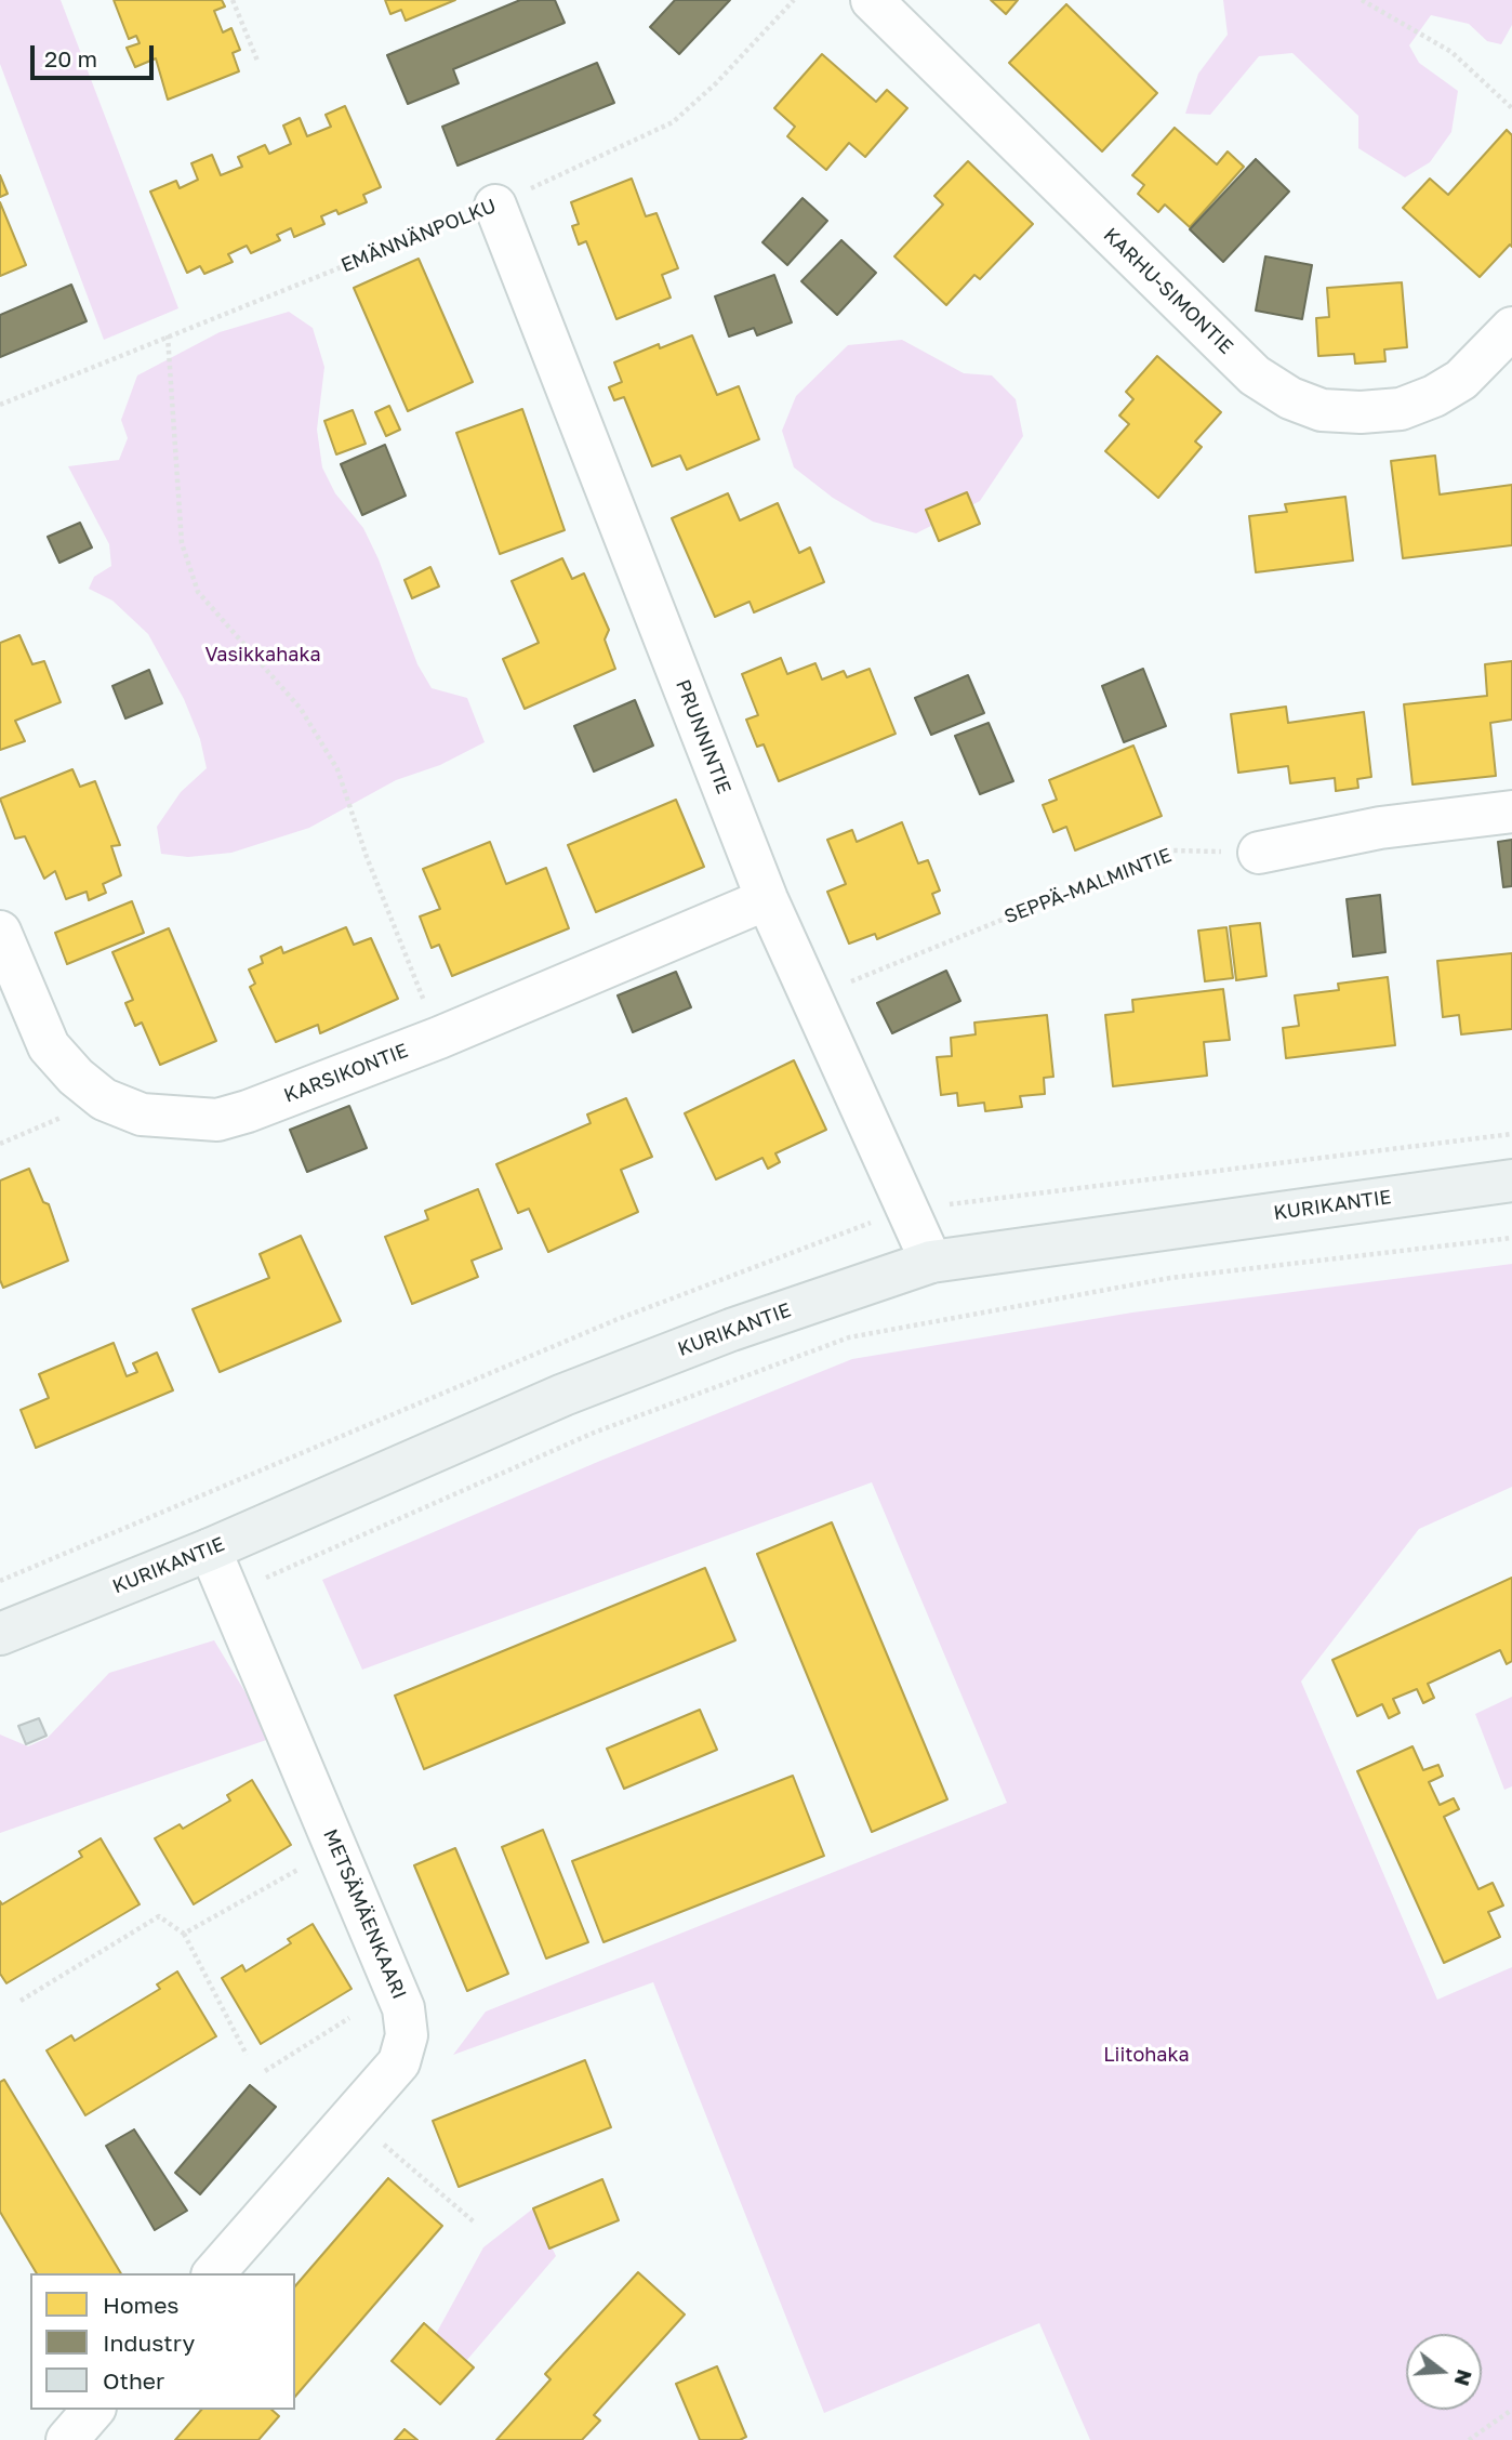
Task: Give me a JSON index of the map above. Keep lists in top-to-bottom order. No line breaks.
{"streets":{"main road":["KURIKANTIE"],"street":["KARHU-SIMONTIE","PRUNNINTIE","KARSIKONTIE","METSÄMÄENKAARI"],"path":["EMÄNNÄNPOLKU","SEPPÄ-MALMINTIE"]},"crossings":[["EMÄNNÄNPOLKU","PRUNNINTIE"],["PRUNNINTIE","SEPPÄ-MALMINTIE"],["PRUNNINTIE","KARSIKONTIE"],["PRUNNINTIE","KURIKANTIE"],["KURIKANTIE","METSÄMÄENKAARI"]],"parks":["Vasikkahaka","Liitohaka"],"legend":["Homes","Industry","Other"],"scale_bar":"20 m","north":"right"}
